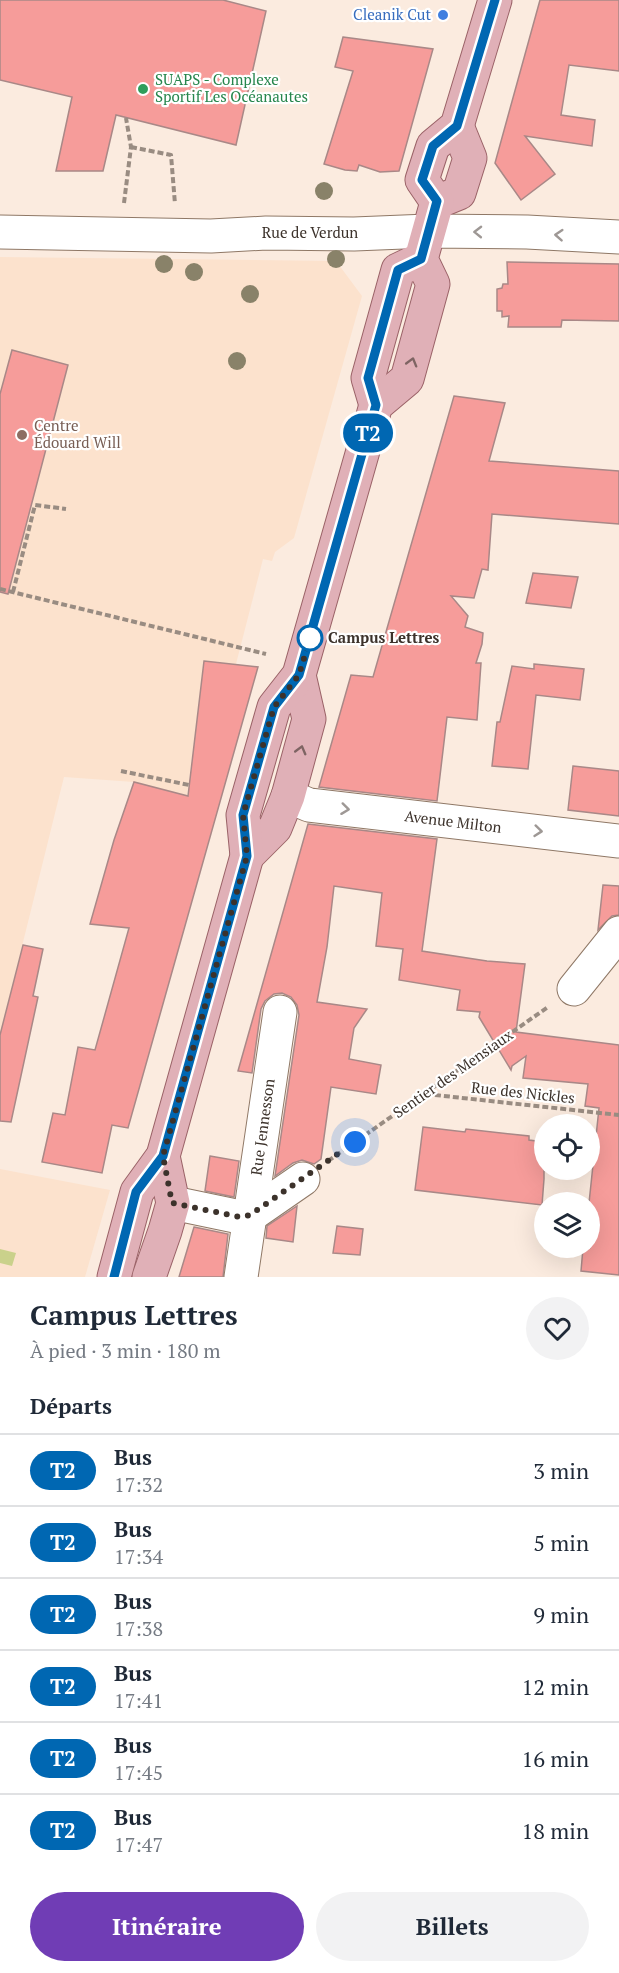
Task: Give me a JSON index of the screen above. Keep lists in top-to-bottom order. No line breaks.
{"streets":{"street":["Rue de Verdun","Avenue Milton","Rue Jennesson"],"path":["Sentier des Mensiaux","Rue des Nickles"]},"crossings":[["Sentier des Mensiaux","Rue des Nickles"]],"one_way":["Avenue Milton"],"places":["Cleanik Cut","SUAPS - Complexe Sportif Les Océanautes","Centre Édouard Will","Campus Lettres"],"lines":["bus line T2"],"page":{"on_map":"T2","heading":[["Campus Lettres","À pied · 3 min · 180 m"],"Départs"],"list":[{"mark":"T2","name":"Bus","note":"17:32","value":"3 min"},{"mark":"T2","name":"Bus","note":"17:34","value":"5 min"},{"mark":"T2","name":"Bus","note":"17:38","value":"9 min"},{"mark":"T2","name":"Bus","note":"17:41","value":"12 min"},{"mark":"T2","name":"Bus","note":"17:45","value":"16 min"},{"mark":"T2","name":"Bus","note":"17:47","value":"18 min"}],"buttons":["Itinéraire","Billets"]}}
